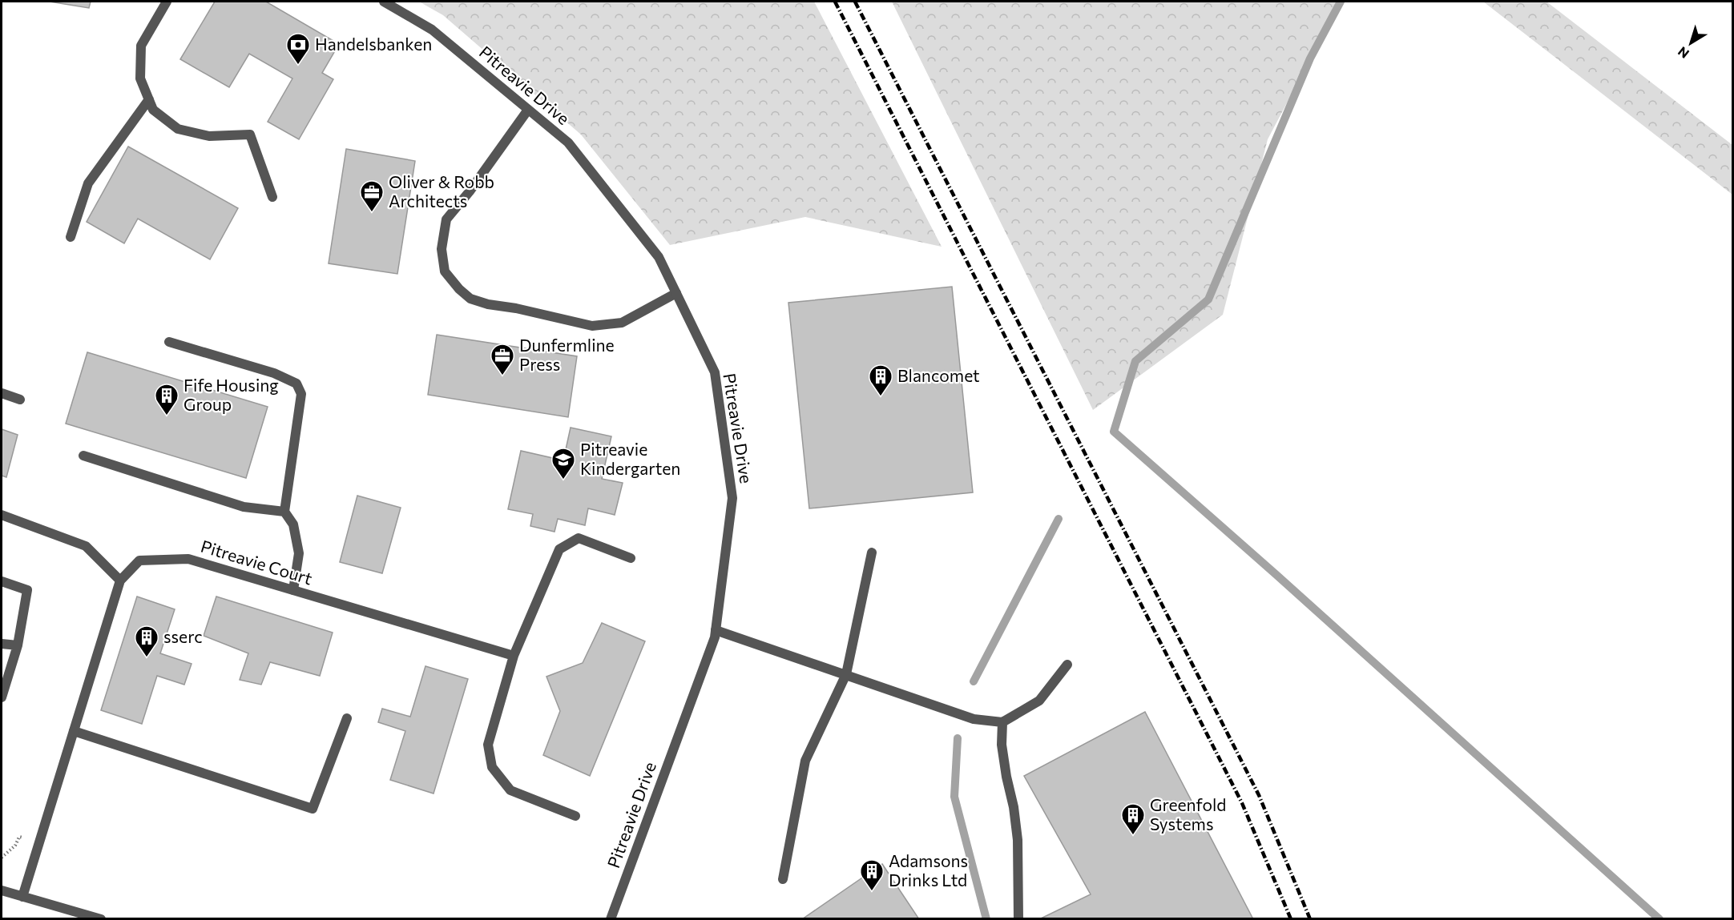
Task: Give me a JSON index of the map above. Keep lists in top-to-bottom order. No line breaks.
{"streets":{"street":["Pitreavie Drive","Pitreavie Court"]},"places":{"bank":["Handelsbanken"],"office":["Oliver & Robb Architects","Dunfermline Press"],"building":["Blancomet","Fife Housing Group","sserc","Greenfold Systems","Adamsons Drinks Ltd"],"school or university":["Pitreavie Kindergarten"]},"north":"bottom left"}
